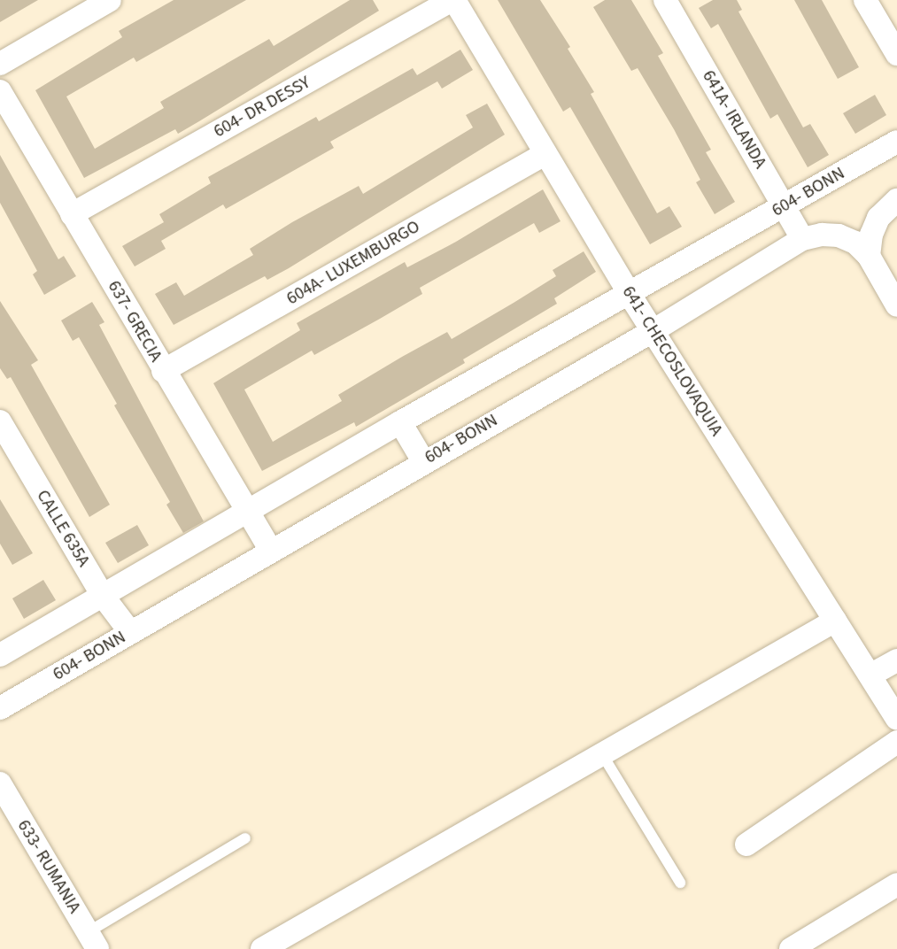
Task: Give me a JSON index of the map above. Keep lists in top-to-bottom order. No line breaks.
{"streets":{"street":["604- DR DESSY","641A- IRLANDA","604- BONN","604A- LUXEMBURGO","637- GRECIA","641- CHECOSLOVAQUIA","CALLE 635A","633- RUMANIA"]},"crossings":[["604- DR DESSY","637- GRECIA"],["604- DR DESSY","641- CHECOSLOVAQUIA"],["641A- IRLANDA","604- BONN"],["604- BONN","637- GRECIA"],["604- BONN","641- CHECOSLOVAQUIA"],["604- BONN","CALLE 635A"],["604A- LUXEMBURGO","637- GRECIA"],["604A- LUXEMBURGO","641- CHECOSLOVAQUIA"]]}
